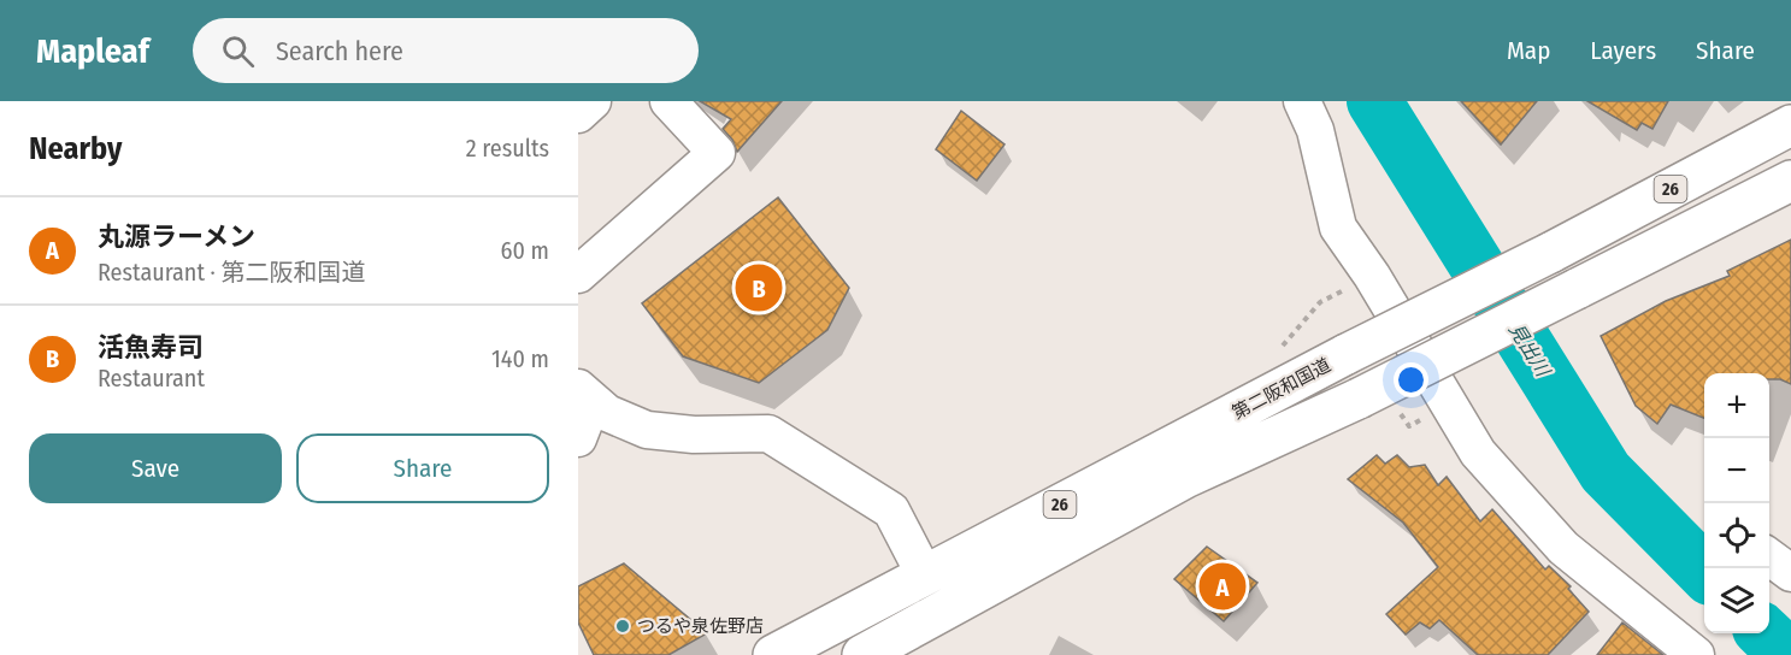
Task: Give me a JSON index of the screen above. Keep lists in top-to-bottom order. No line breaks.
{"streets":{"highway":["26","第二阪和国道"]},"water":["見出川"],"places":["つるや泉佐野店"],"page":{"header":"Mapleaf","search":"Search here","nav":["Map","Layers","Share"],"heading":["Nearby","2 results"],"list":[{"mark":"A","name":"丸源ラーメン","note":"Restaurant · 第二阪和国道","value":"60 m"},{"mark":"B","name":"活魚寿司","note":"Restaurant","value":"140 m"}],"pins":["B","A"],"map_buttons":["+","−"],"buttons":["Save","Share"]}}
